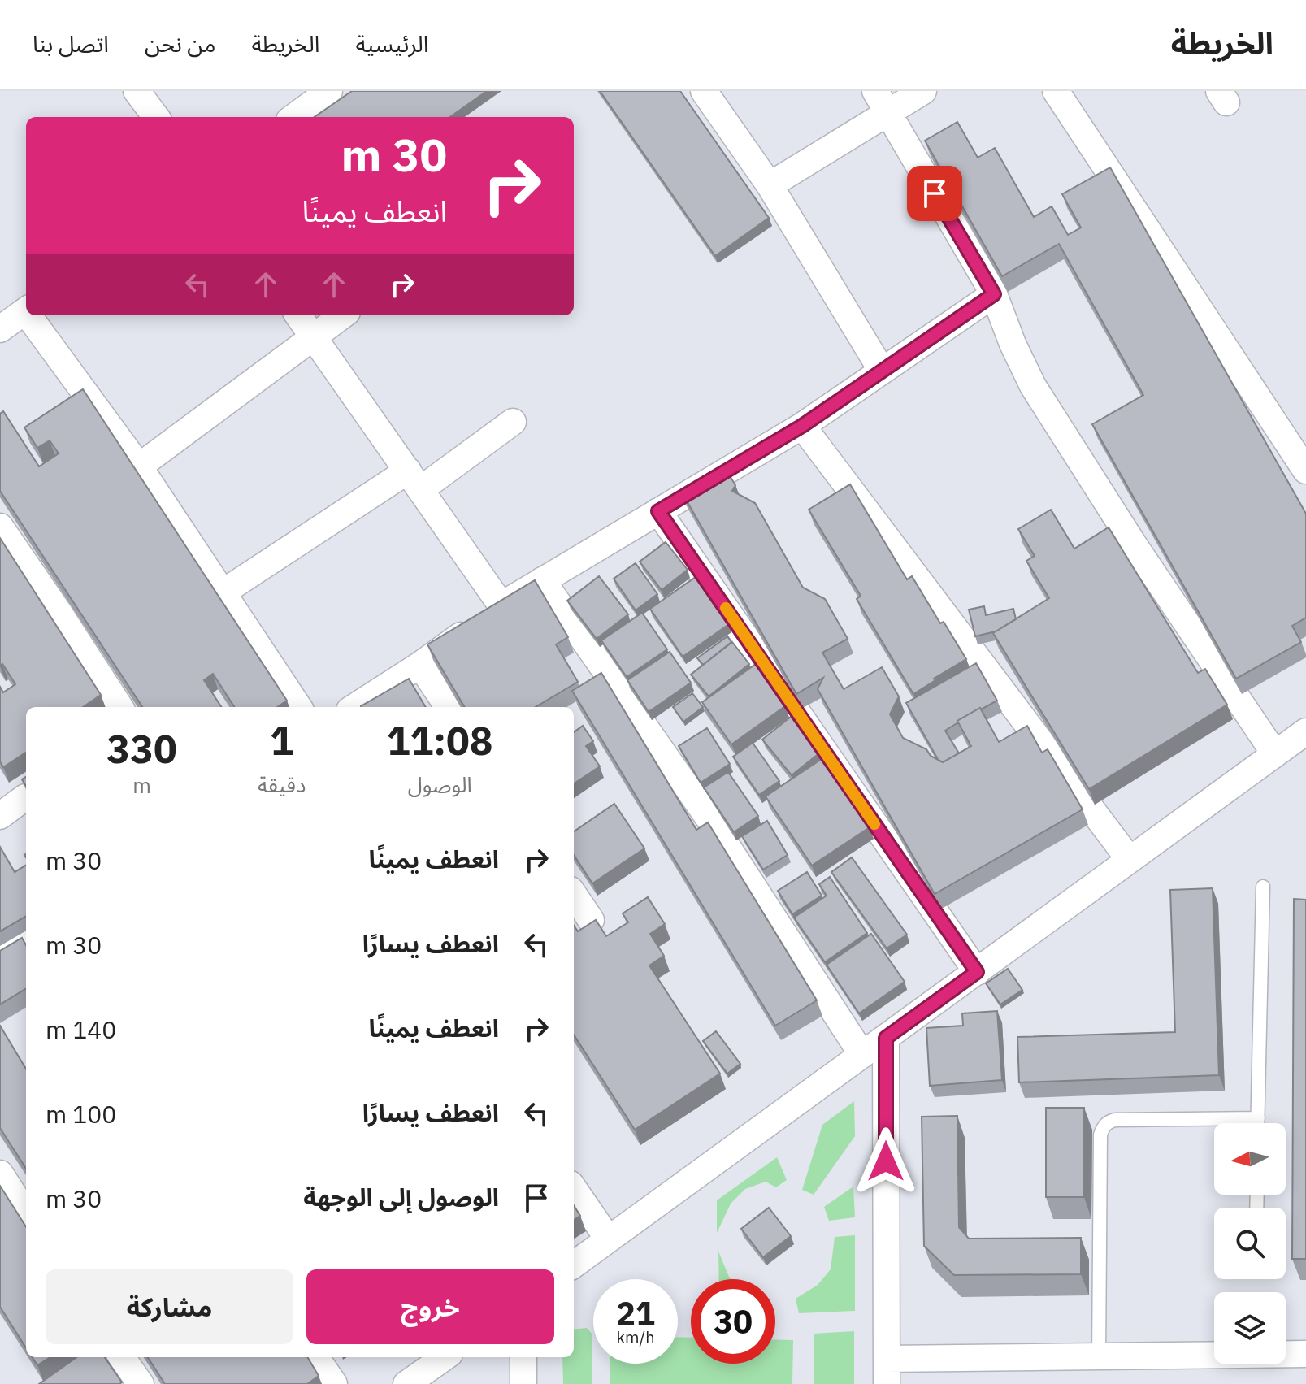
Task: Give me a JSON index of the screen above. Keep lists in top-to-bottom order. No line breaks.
{"north":"left","page":{"header":"الخريطة","nav":["الرئيسية","الخريطة","من نحن","اتصل بنا"],"turn":["30 m","انعطف يمينًا"],"eta":["11:08","الوصول","1","دقيقة","330","m"],"list":[{"name":"انعطف يمينًا","value":"30 m"},{"name":"انعطف يسارًا","value":"30 m"},{"name":"انعطف يمينًا","value":"140 m"},{"name":"انعطف يسارًا","value":"100 m"},{"name":"الوصول إلى الوجهة","value":"30 m"}],"buttons":["خروج","مشاركة"],"speed":"21 km/h","limit":"30"}}
